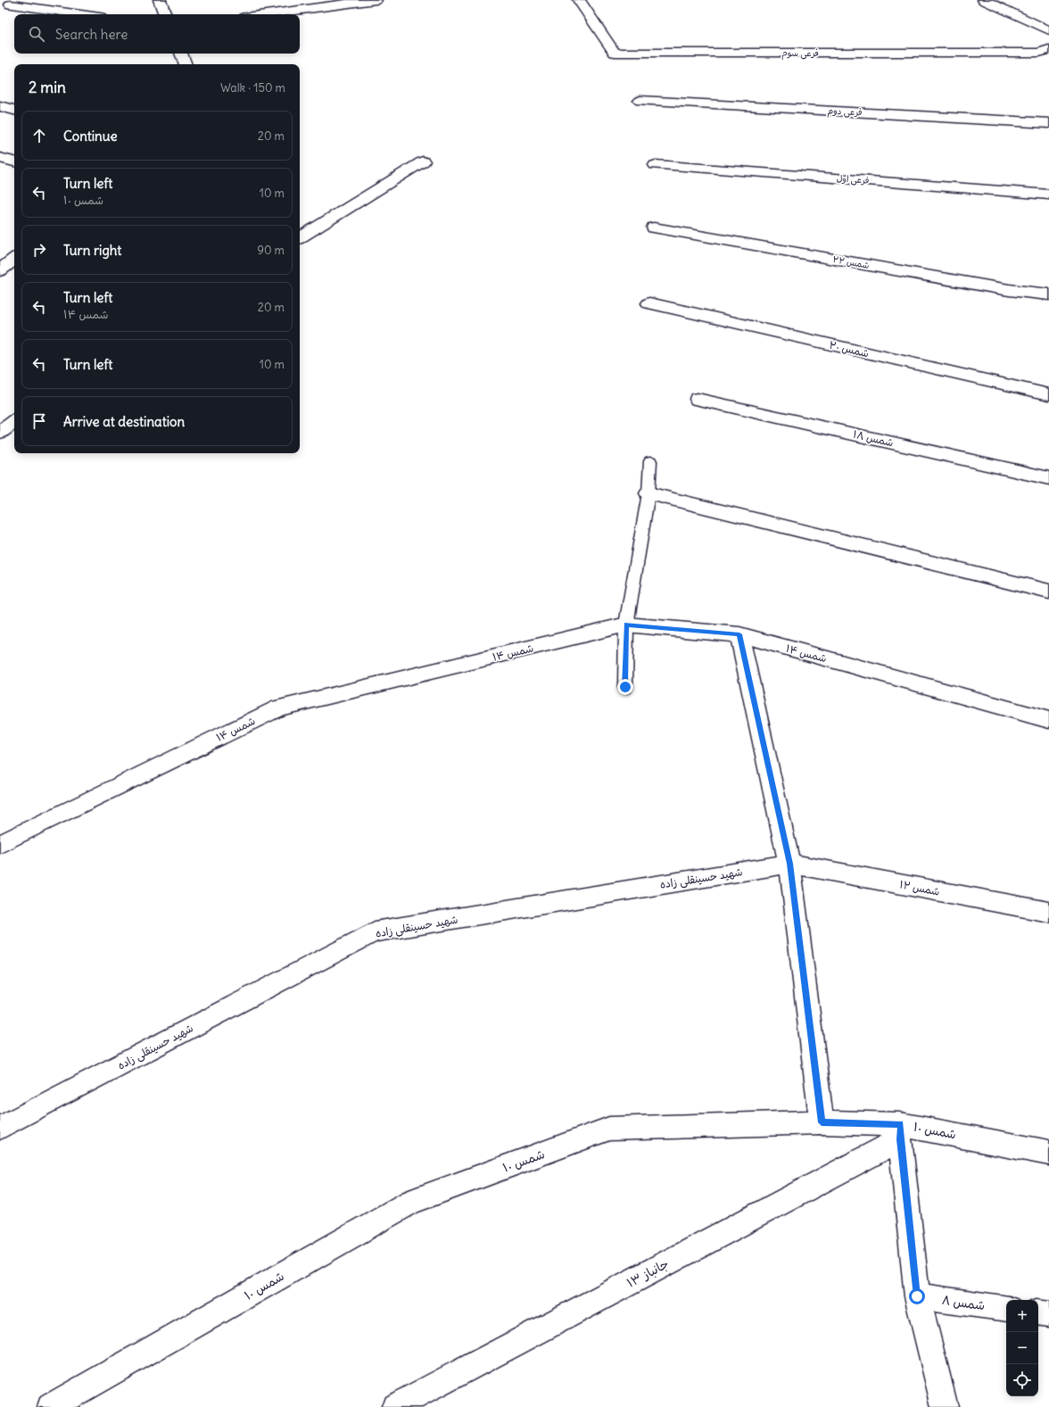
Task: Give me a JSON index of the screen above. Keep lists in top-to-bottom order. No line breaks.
{"streets":{"street":["فرعی سوم","فرعی دوم","فرعی اول","شمس ۲۲","شمس ۲۰","شمس ۱۸","شمس ۱۴","شهید حسینقلی زاده","شمس ۱۲","شمس ۱۰","جانباز ۱۳","شمس ۸"]},"crossings":[["شهید حسینقلی زاده","شمس ۱۲"],["شمس ۱۰","جانباز ۱۳"]],"page":{"search":"Search here","heading":["2 min","Walk · 150 m"],"list":[["Continue","20 m"],["Turn left","شمس ۱۰","10 m"],["Turn right","90 m"],["Turn left","شمس ۱۴","20 m"],["Turn left","10 m"],"Arrive at destination"],"map_buttons":["+","−"]}}
